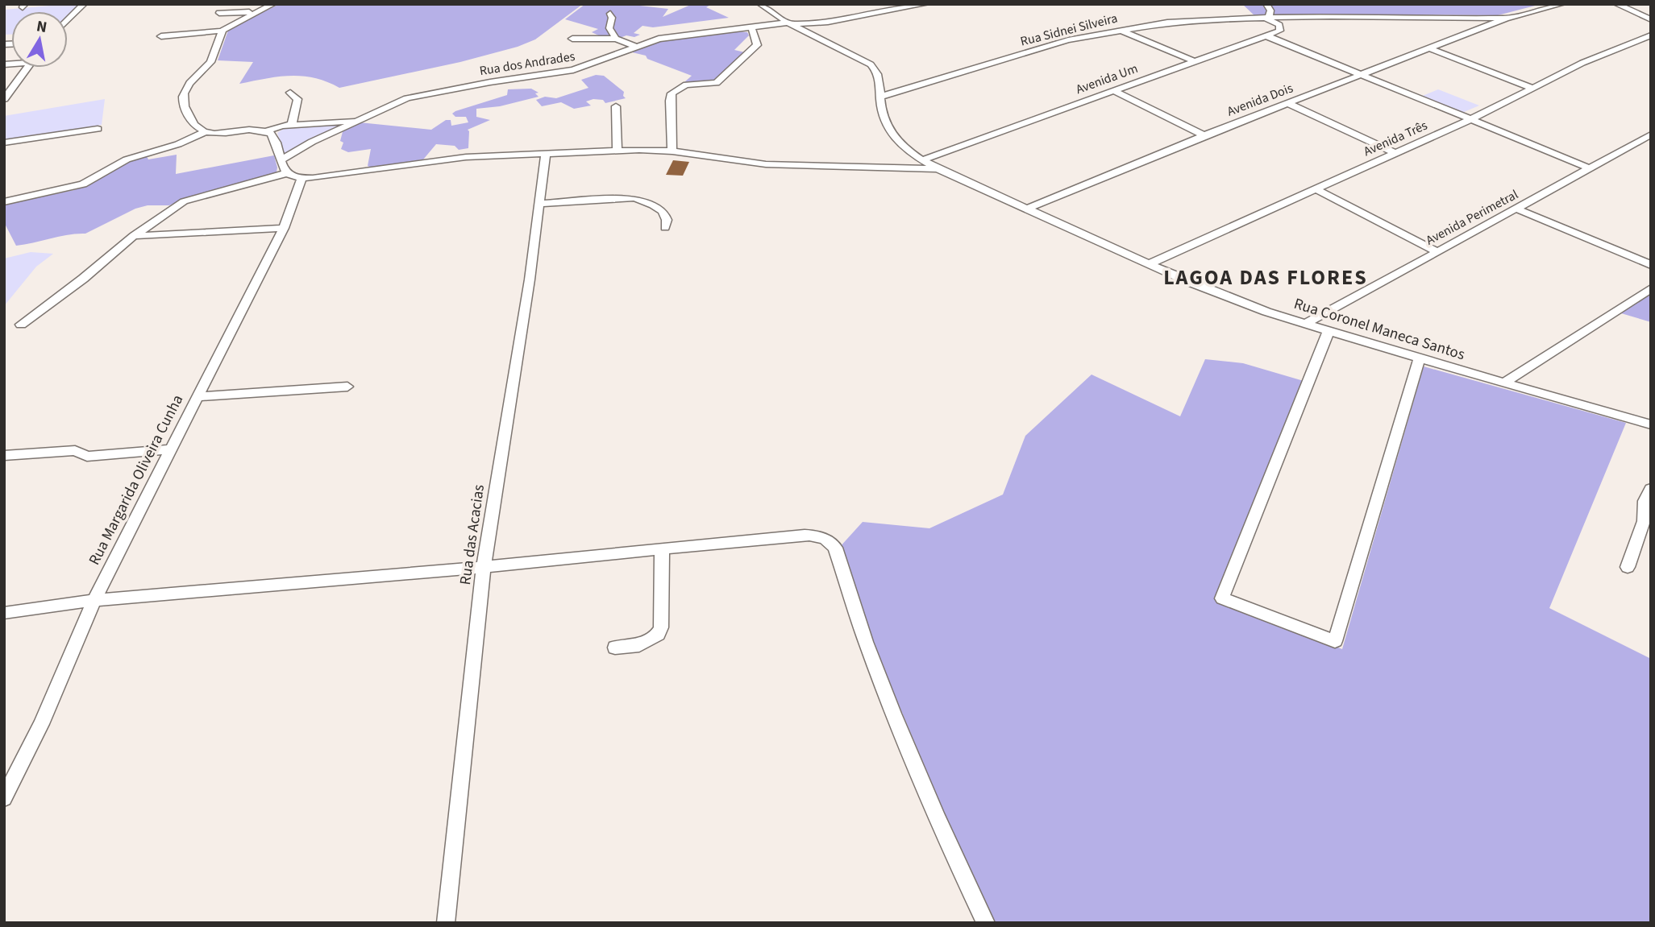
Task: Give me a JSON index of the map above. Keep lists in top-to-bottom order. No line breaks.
{"streets":{"street":["Rua Sidnei Silveira","Rua dos Andrades","Avenida Um","Avenida Dois","Avenida Três","Avenida Perimetral","Rua Coronel Maneca Santos","Rua Margarida Oliveira Cunha","Rua das Acacias"]},"crossings":[["Rua Sidnei Silveira","Avenida Dois"],["Rua Sidnei Silveira","Rua Coronel Maneca Santos"],["Rua dos Andrades","Rua Coronel Maneca Santos"],["Avenida Um","Rua Coronel Maneca Santos"],["Avenida Dois","Rua Coronel Maneca Santos"],["Avenida Três","Rua Coronel Maneca Santos"],["Avenida Perimetral","Rua Coronel Maneca Santos"]],"districts":["LAGOA DAS FLORES"],"north":"top"}
